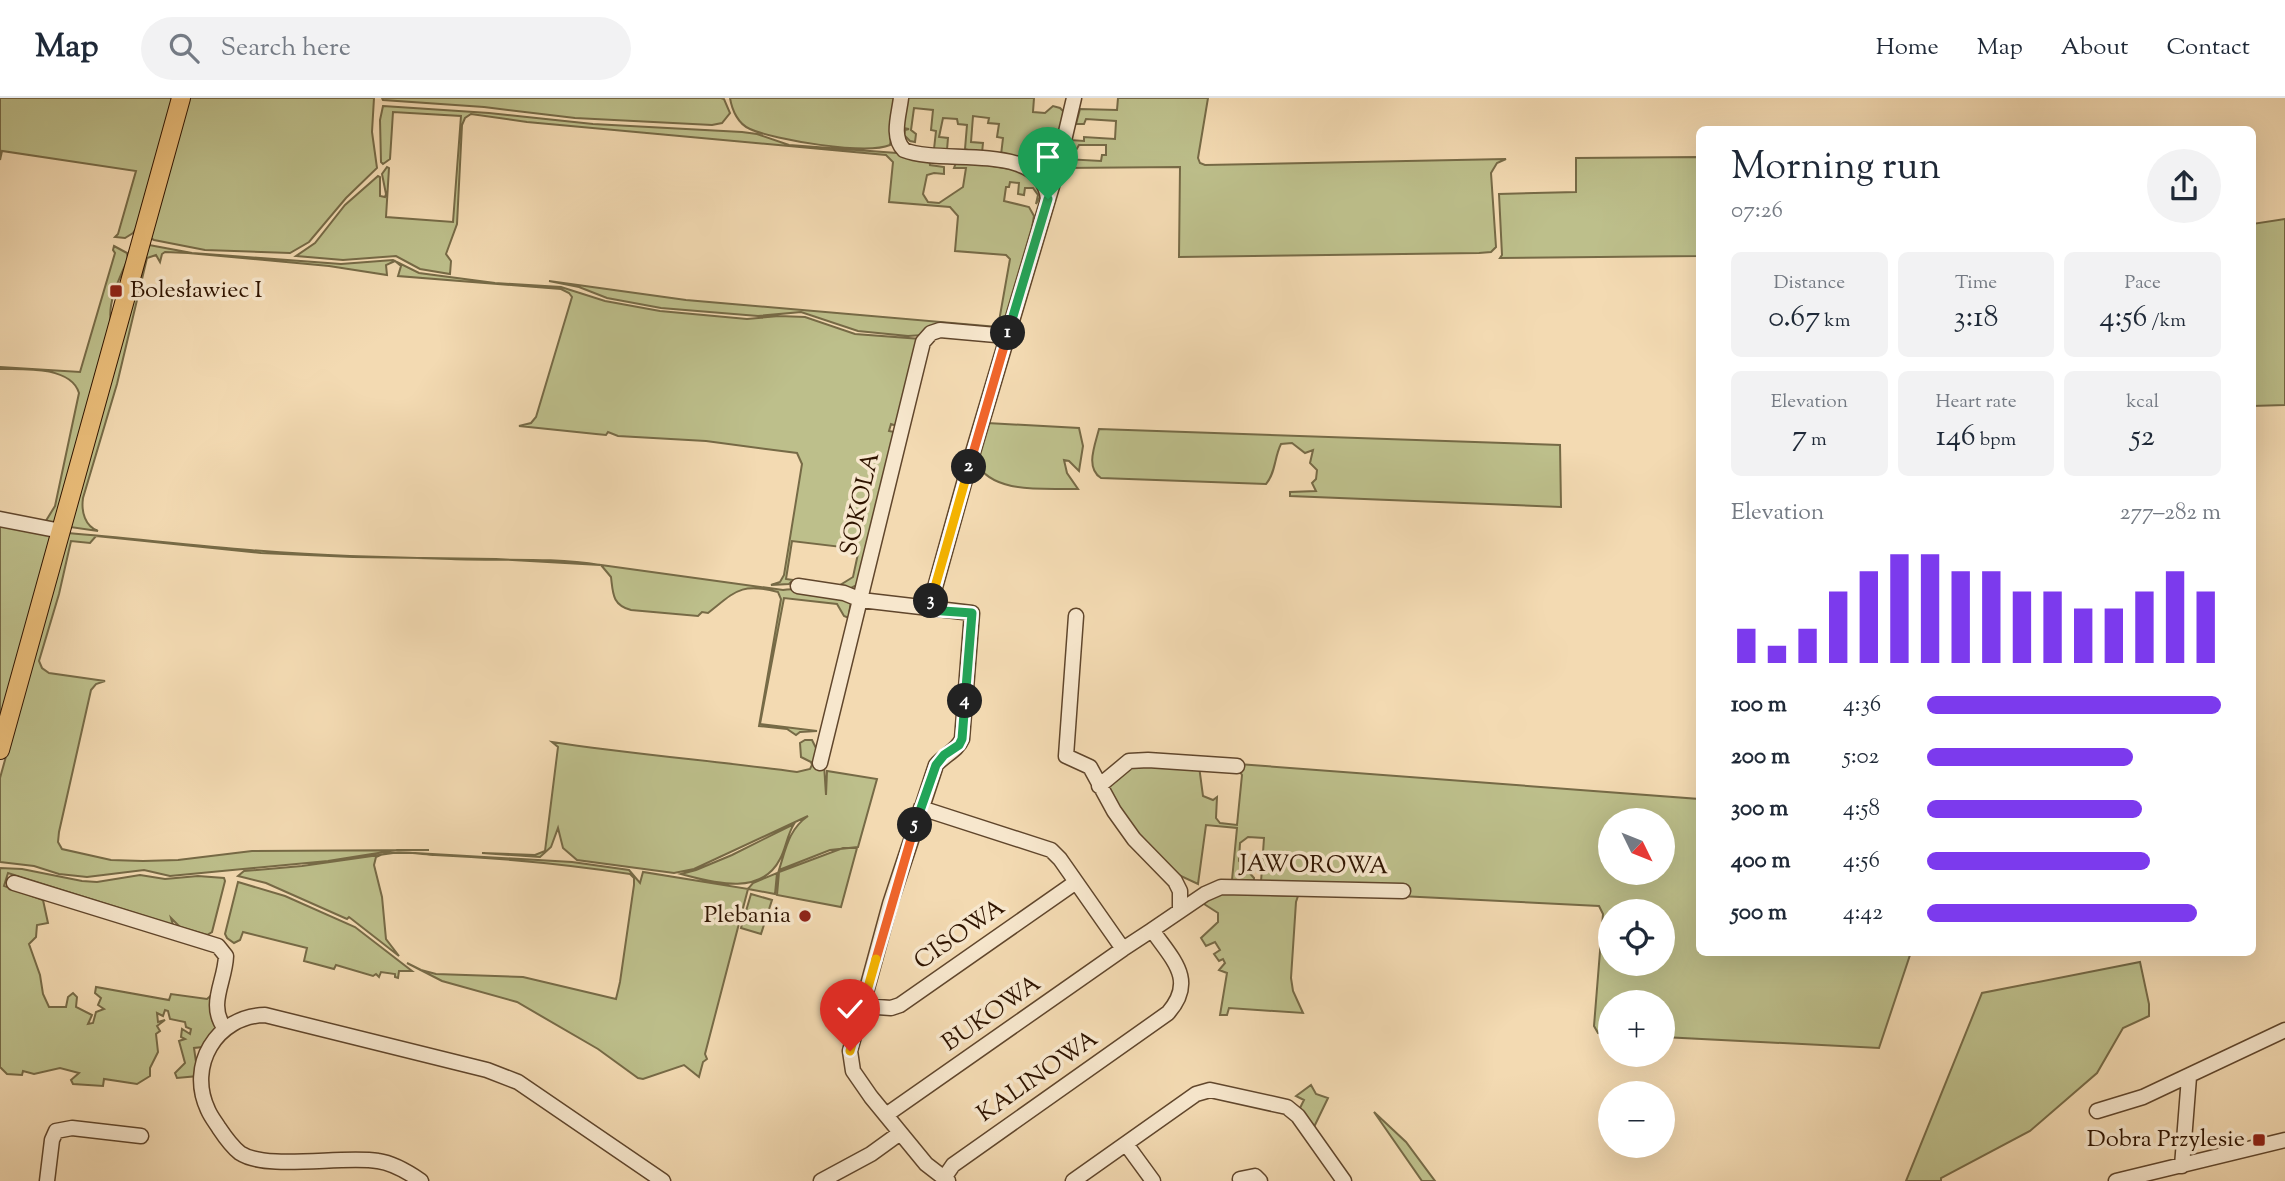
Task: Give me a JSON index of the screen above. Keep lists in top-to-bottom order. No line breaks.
{"streets":{"street":["SOKOLA","JAWOROWA","CISOWA","BUKOWA","KALINOWA"]},"crossings":[["JAWOROWA","BUKOWA"],["JAWOROWA","KALINOWA"],["BUKOWA","KALINOWA"]],"places":{"transit":["Bolesławiec I","Dobra Przylesie"],"other":["Plebania"]},"north":"bottom right","page":{"header":"Map","search":"Search here","nav":["Home","Map","About","Contact"],"heading":["Morning run","07:26"],"stats":[["Distance","0.67 km"],["Time","3:18"],["Pace","4:56 /km"],["Elevation","7 m"],["Heart rate","146 bpm"],["kcal","52"]],"pins":["1","2","3","4","5"],"chart":["Elevation","277–282 m"],"list":[{"name":"100 m","note":"4:36"},{"name":"200 m","note":"5:02"},{"name":"300 m","note":"4:58"},{"name":"400 m","note":"4:56"},{"name":"500 m","note":"4:42"}],"map_buttons":["+","−"]}}
